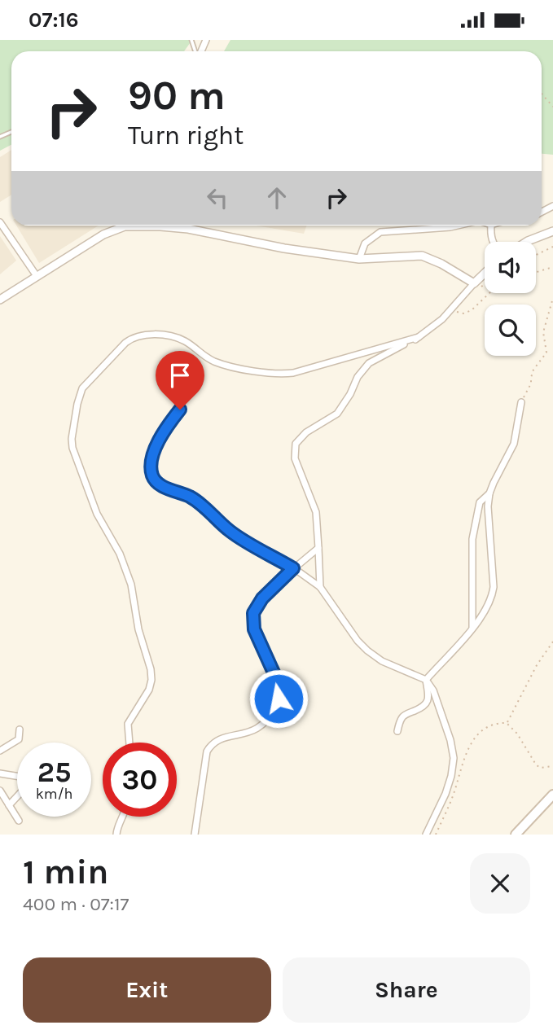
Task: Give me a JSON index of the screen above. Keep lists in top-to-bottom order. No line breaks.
{"page":{"status":"07:16","turn":["90 m","Turn right"],"speed":"25 km/h","limit":"30","heading":["1 min","400 m · 07:17"],"buttons":["Exit","Share"]}}
